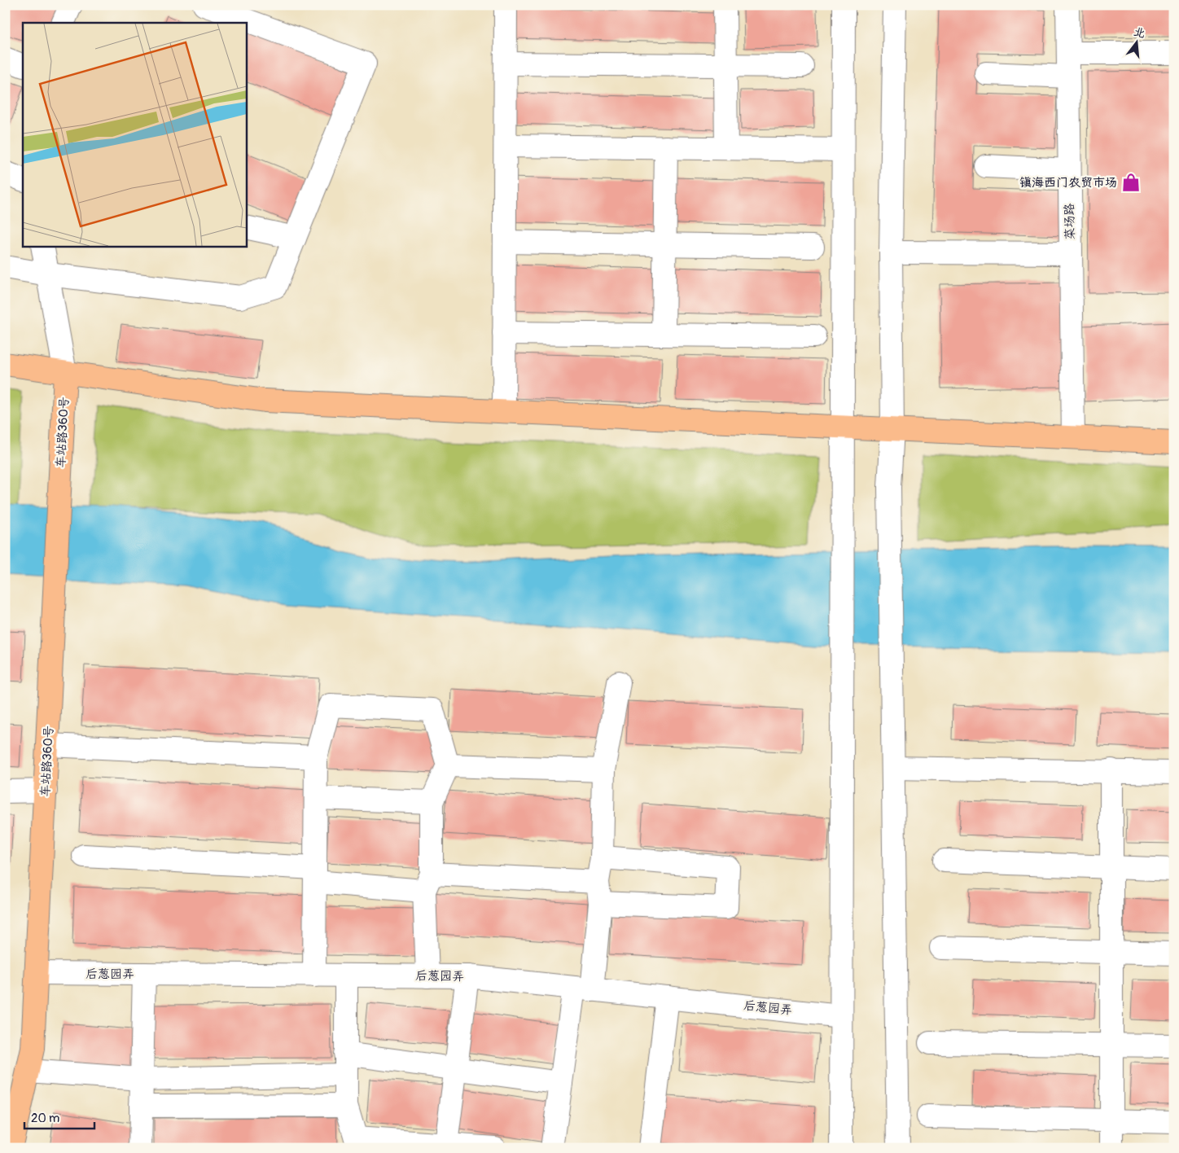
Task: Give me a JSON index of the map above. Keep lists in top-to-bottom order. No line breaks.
{"streets":{"main road":["车站路360号"],"street":["菜场路","后葱园弄"]},"crossings":[["车站路360号","后葱园弄"]],"places":{"shop":["镇海西门农贸市场"]},"scale_bar":"20 m","north":"top"}
